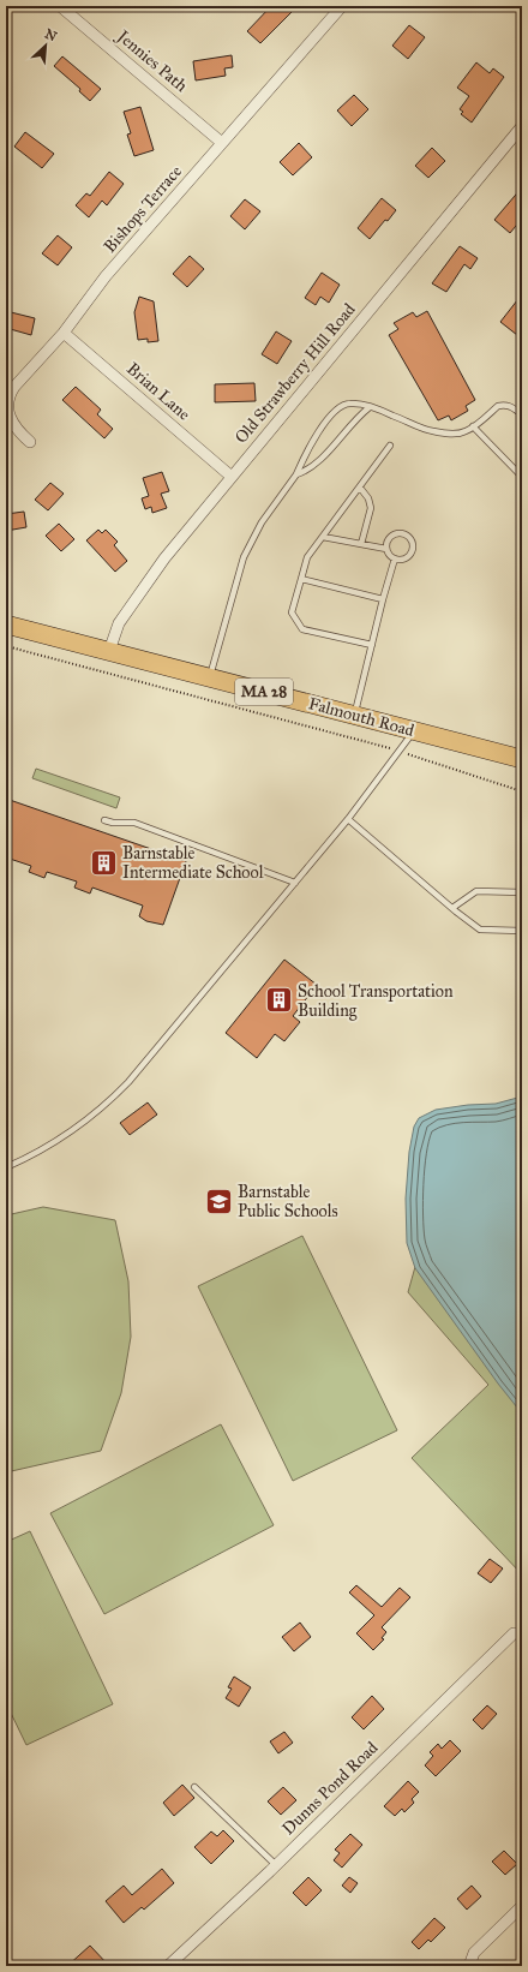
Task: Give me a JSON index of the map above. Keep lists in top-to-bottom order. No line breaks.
{"streets":{"main road":["MA 28","Falmouth Road"],"street":["Jennies Path","Bishops Terrace","Old Strawberry Hill Road","Brian Lane","Dunns Pond Road"]},"crossings":[["Jennies Path","Bishops Terrace"],["Bishops Terrace","Brian Lane"],["Old Strawberry Hill Road","Brian Lane"],["Old Strawberry Hill Road","Falmouth Road"]],"places":{"building":["Barnstable Intermediate School","School Transportation Building"],"school or university":["Barnstable Public Schools"]},"north":"top right"}
